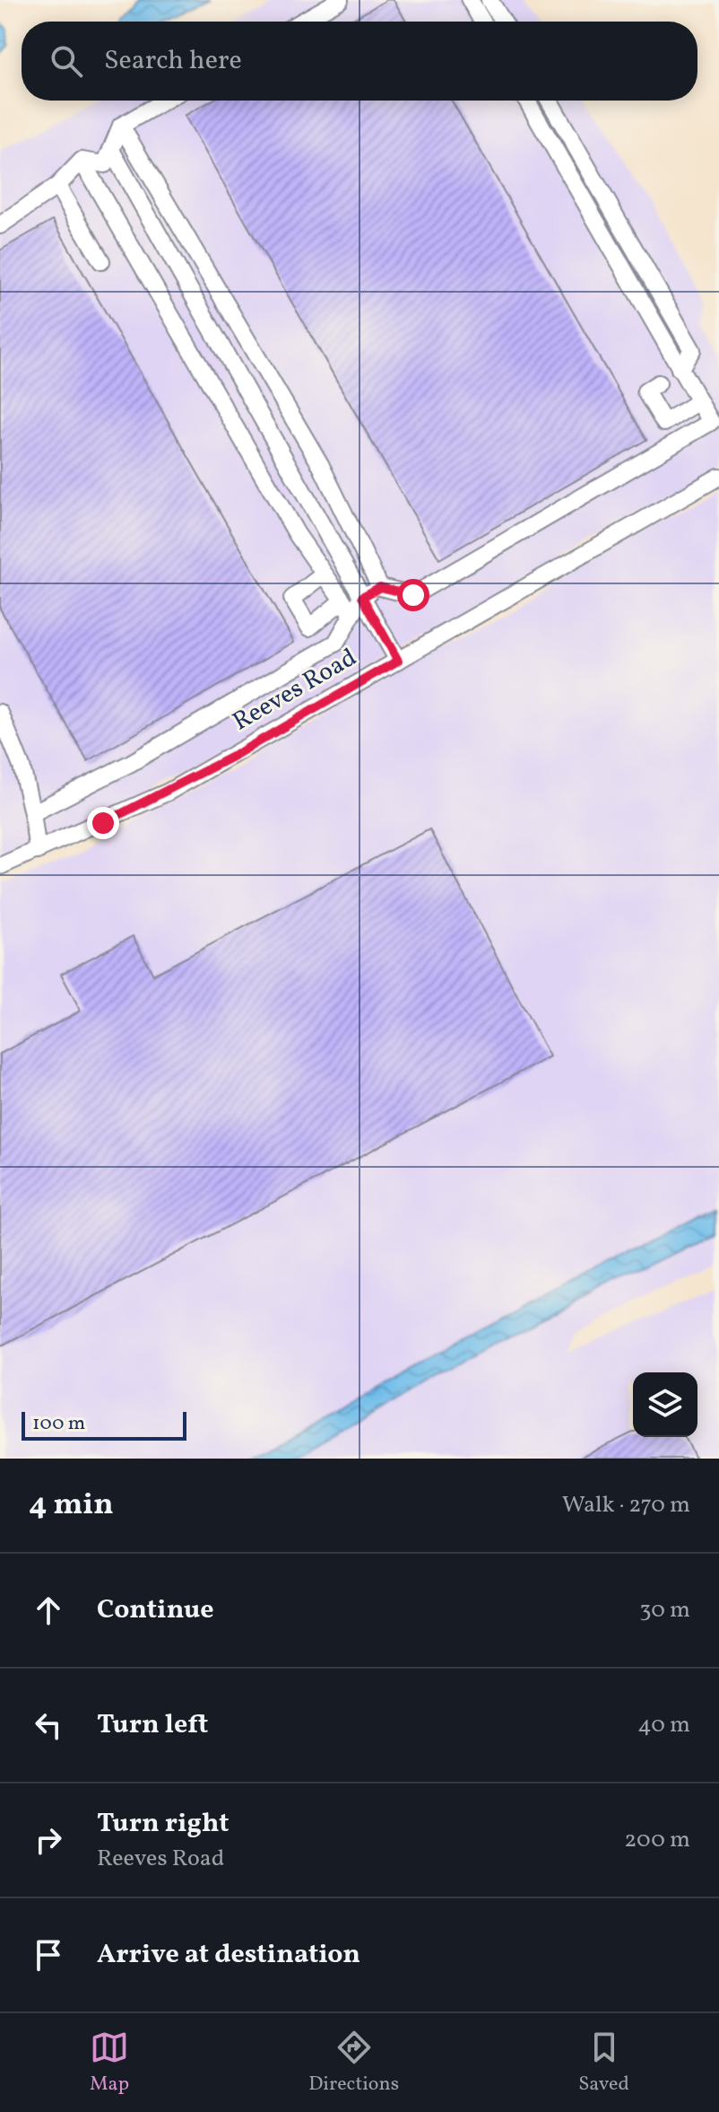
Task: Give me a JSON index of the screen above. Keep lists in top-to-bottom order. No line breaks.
{"streets":{"street":["Reeves Road"]},"scale_bar":"100 m","page":{"search":"Search here","scale":"100 m","heading":["4 min","Walk · 270 m"],"list":[["Continue","30 m"],["Turn left","40 m"],["Turn right","Reeves Road","200 m"],"Arrive at destination"],"nav":["Map","Directions","Saved"]}}
